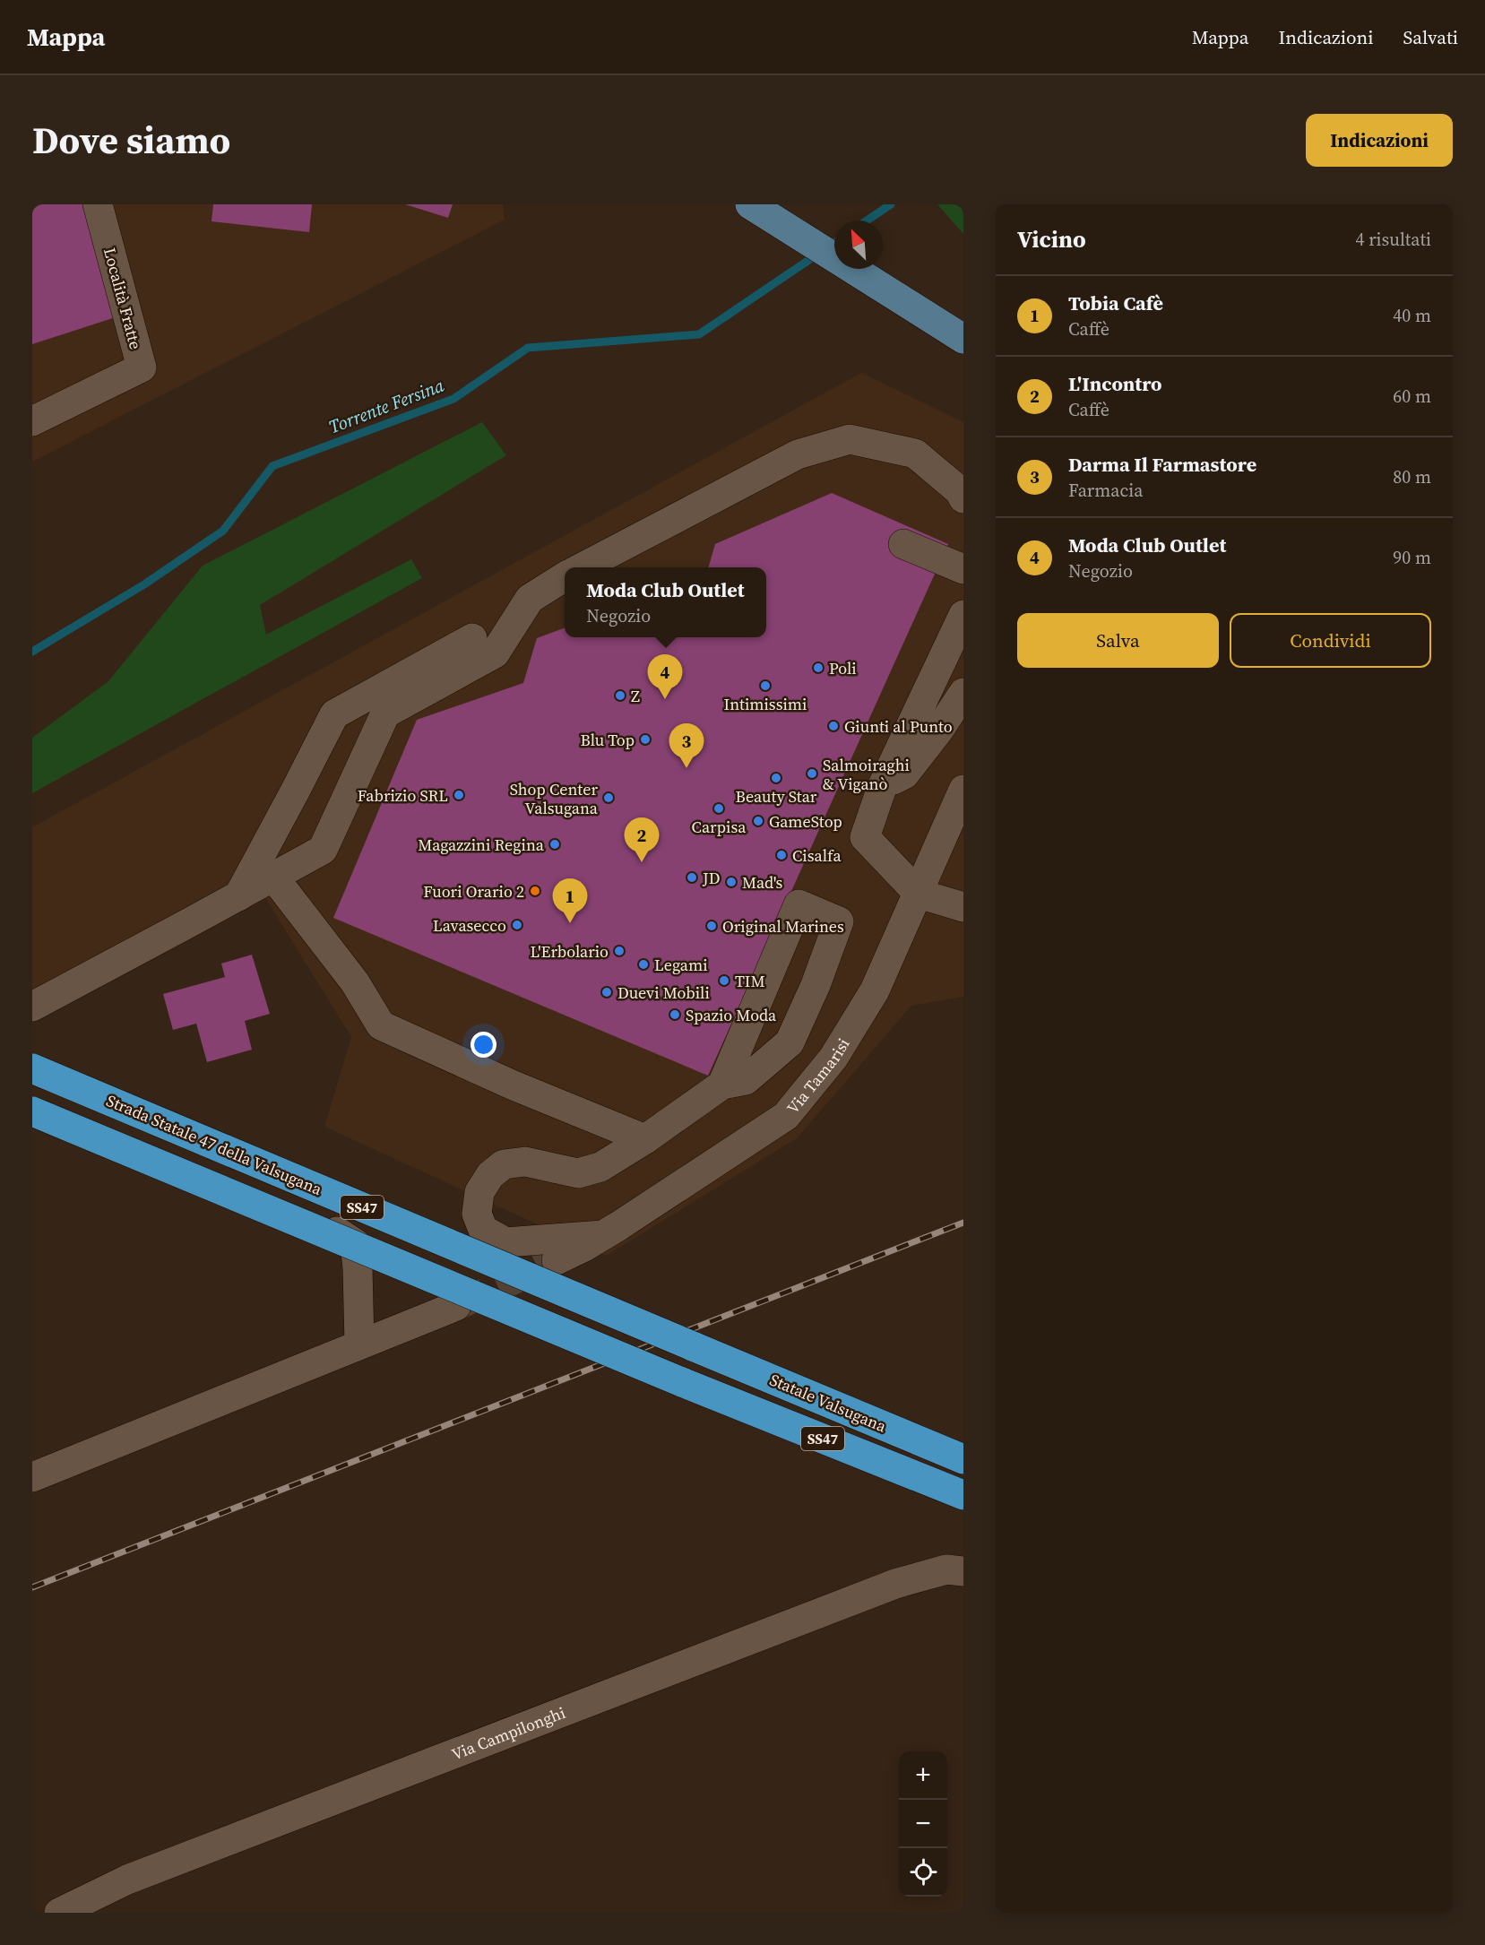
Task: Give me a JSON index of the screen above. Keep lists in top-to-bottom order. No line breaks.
{"streets":{"highway":["Strada Statale 47 della Valsugana","SS47","Statale Valsugana"],"street":["Località Fratte","Via Tamarisi","Via Campilonghi"]},"crossings":[["Strada Statale 47 della Valsugana","Statale Valsugana"]],"water":["Torrente Fersina"],"places":["Poli","Intimissimi","Z","Giunti al Punto","Blu Top","Salmoiraghi & Viganò","Beauty Star","Fabrizio SRL","Shop Center Valsugana","Carpisa","GameStop","Magazzini Regina","Cisalfa","JD","Mad's","Fuori Orario 2","Lavasecco","Original Marines","L'Erbolario","Legami","TIM","Duevi Mobili","Spazio Moda"],"north":"top left","page":{"header":"Mappa","nav":["Mappa","Indicazioni","Salvati"],"title":"Dove siamo","buttons":["Indicazioni",["Salva","Condividi"]],"heading":["Vicino","4 risultati"],"list":[{"mark":"1","name":"Tobia Cafè","note":"Caffè","value":"40 m"},{"mark":"2","name":"L'Incontro","note":"Caffè","value":"60 m"},{"mark":"3","name":"Darma Il Farmastore","note":"Farmacia","value":"80 m"},{"mark":"4","name":"Moda Club Outlet","note":"Negozio","value":"90 m"}],"popup":["Moda Club Outlet","Negozio"],"pins":["4","3","2","1"],"map_buttons":["+","−"]}}
